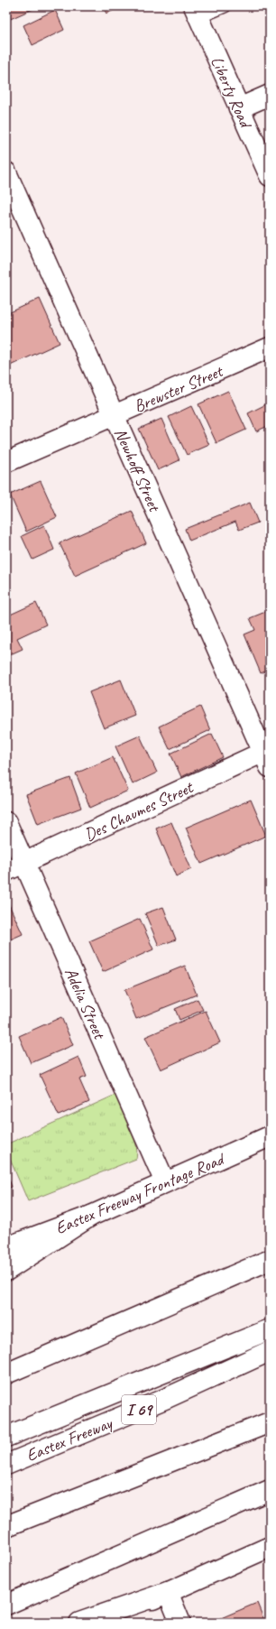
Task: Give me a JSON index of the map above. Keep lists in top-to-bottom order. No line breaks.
{"streets":{"main road":["Liberty Road","Brewster Street","Newhoff Street","Des Chaumes Street","Adelia Street","Eastex Freeway Frontage Road","I 69","Eastex Freeway"]},"crossings":[["Brewster Street","Newhoff Street"],["Newhoff Street","Des Chaumes Street"],["Des Chaumes Street","Adelia Street"],["Adelia Street","Eastex Freeway Frontage Road"]]}
